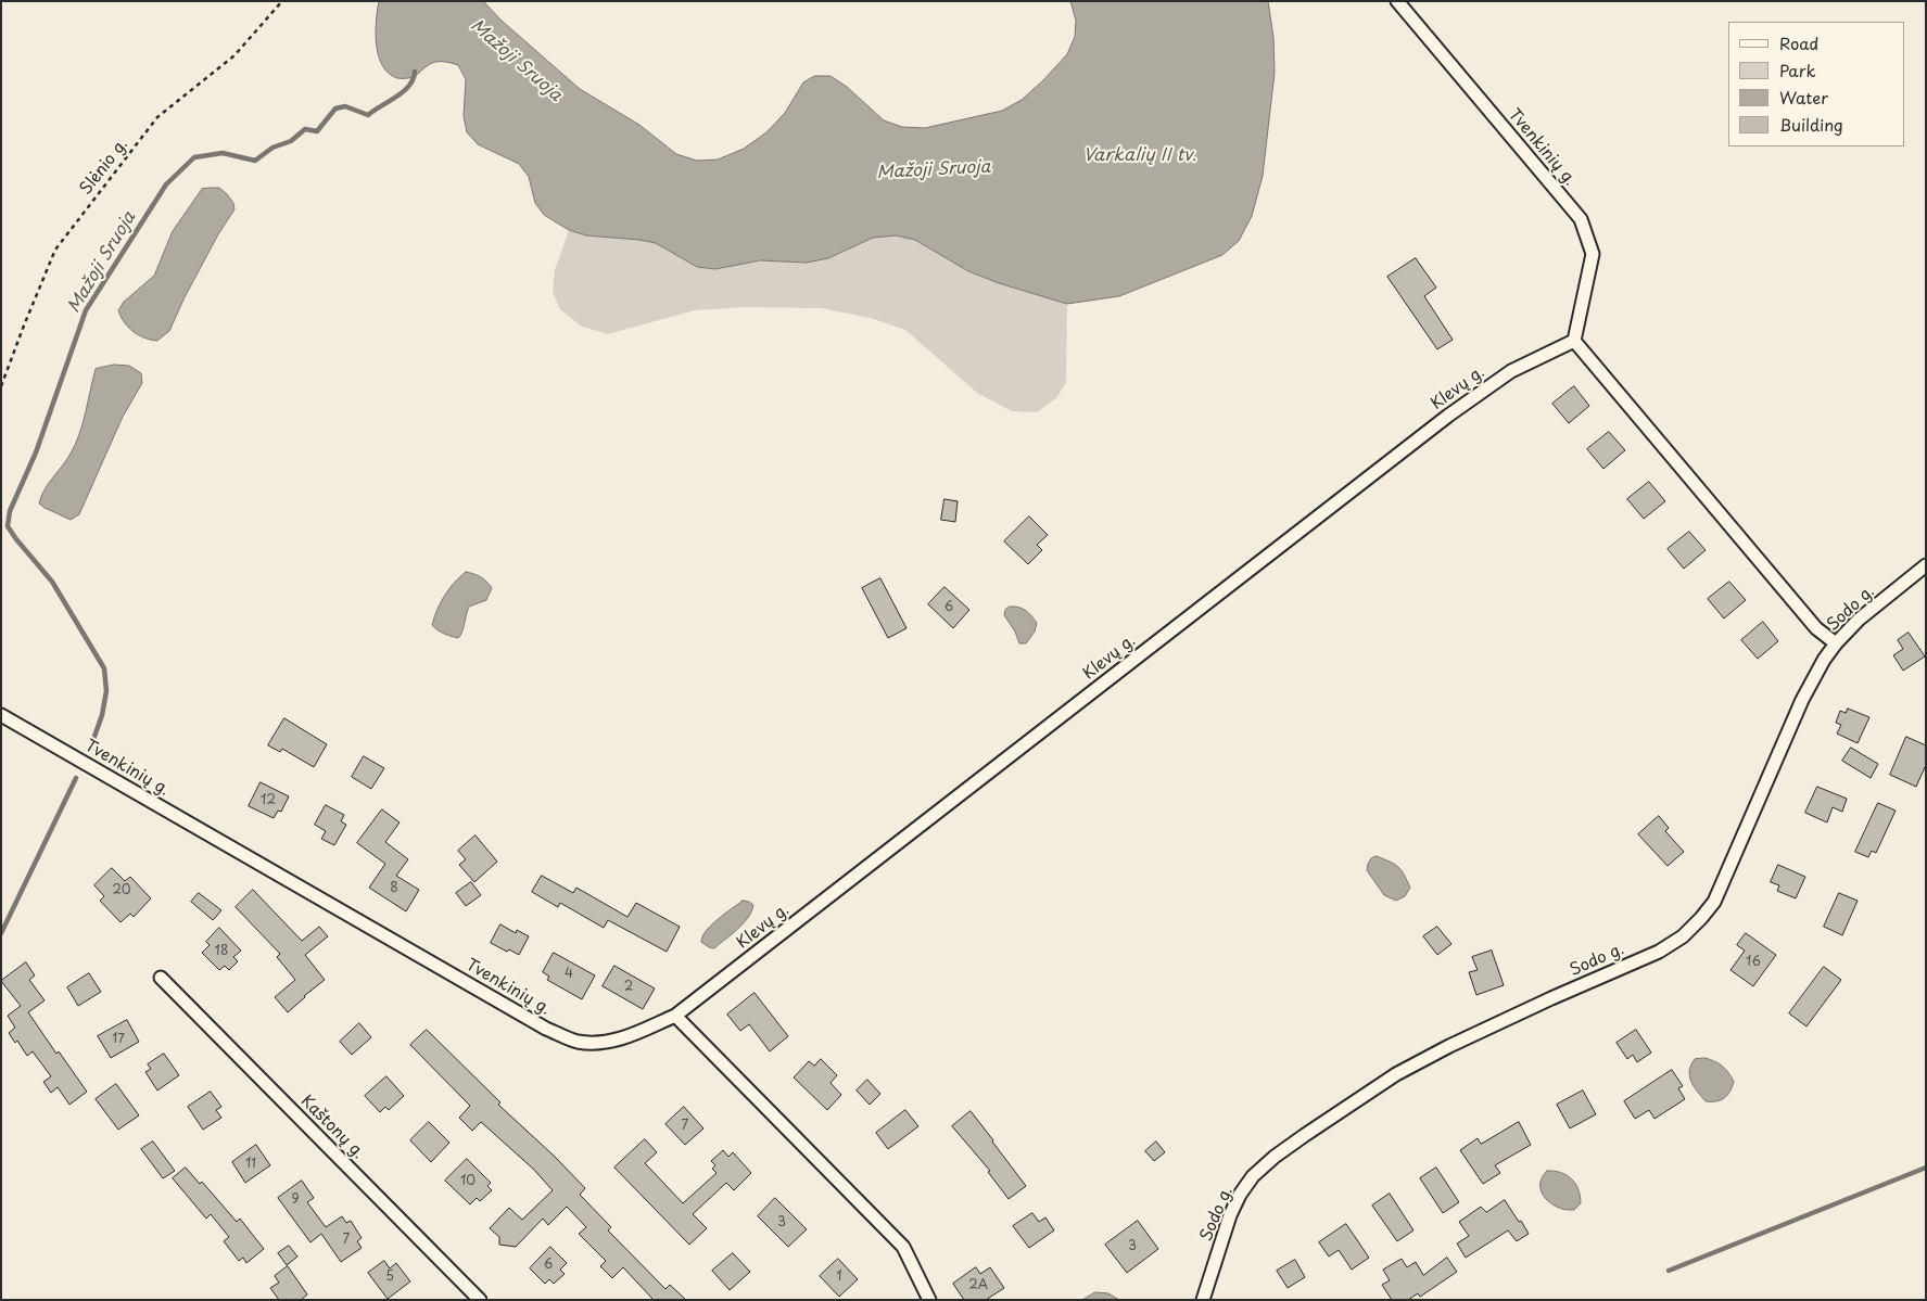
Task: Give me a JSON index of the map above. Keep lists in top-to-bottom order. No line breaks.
{"streets":{"street":["Tvenkinių g.","Klevų g.","Sodo g.","Kaštonų g."],"path":["Slėnio g."]},"crossings":[["Tvenkinių g.","Klevų g."]],"water":["Mažoji Sruoja","Varkalių II tv."],"house_numbers":["6","12","8","20","18","16","4","2","17","7","11","10","9","3","7","3","6","5","1","2A"],"legend":["Road","Park","Water","Building"]}
